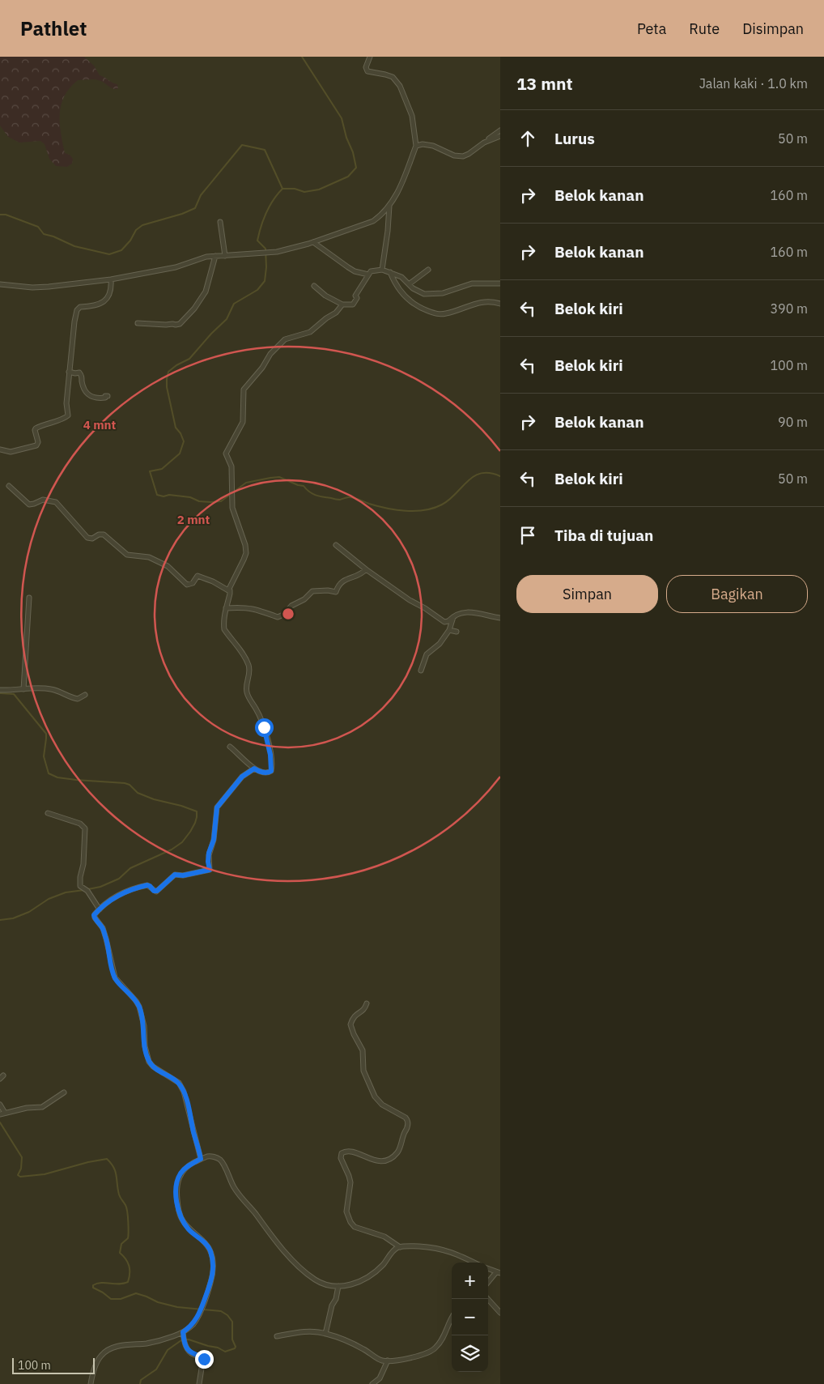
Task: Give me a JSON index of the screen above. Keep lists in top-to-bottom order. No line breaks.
{"scale_bar":"100 m","page":{"header":"Pathlet","nav":["Peta","Rute","Disimpan"],"heading":["13 mnt","Jalan kaki · 1.0 km"],"list":[["Lurus","50 m"],["Belok kanan","160 m"],["Belok kanan","160 m"],["Belok kiri","390 m"],["Belok kiri","100 m"],["Belok kanan","90 m"],["Belok kiri","50 m"],"Tiba di tujuan"],"buttons":["Simpan","Bagikan"],"map_buttons":["+","−"],"scale":"100 m"},"rings":["4 mnt","2 mnt"]}
